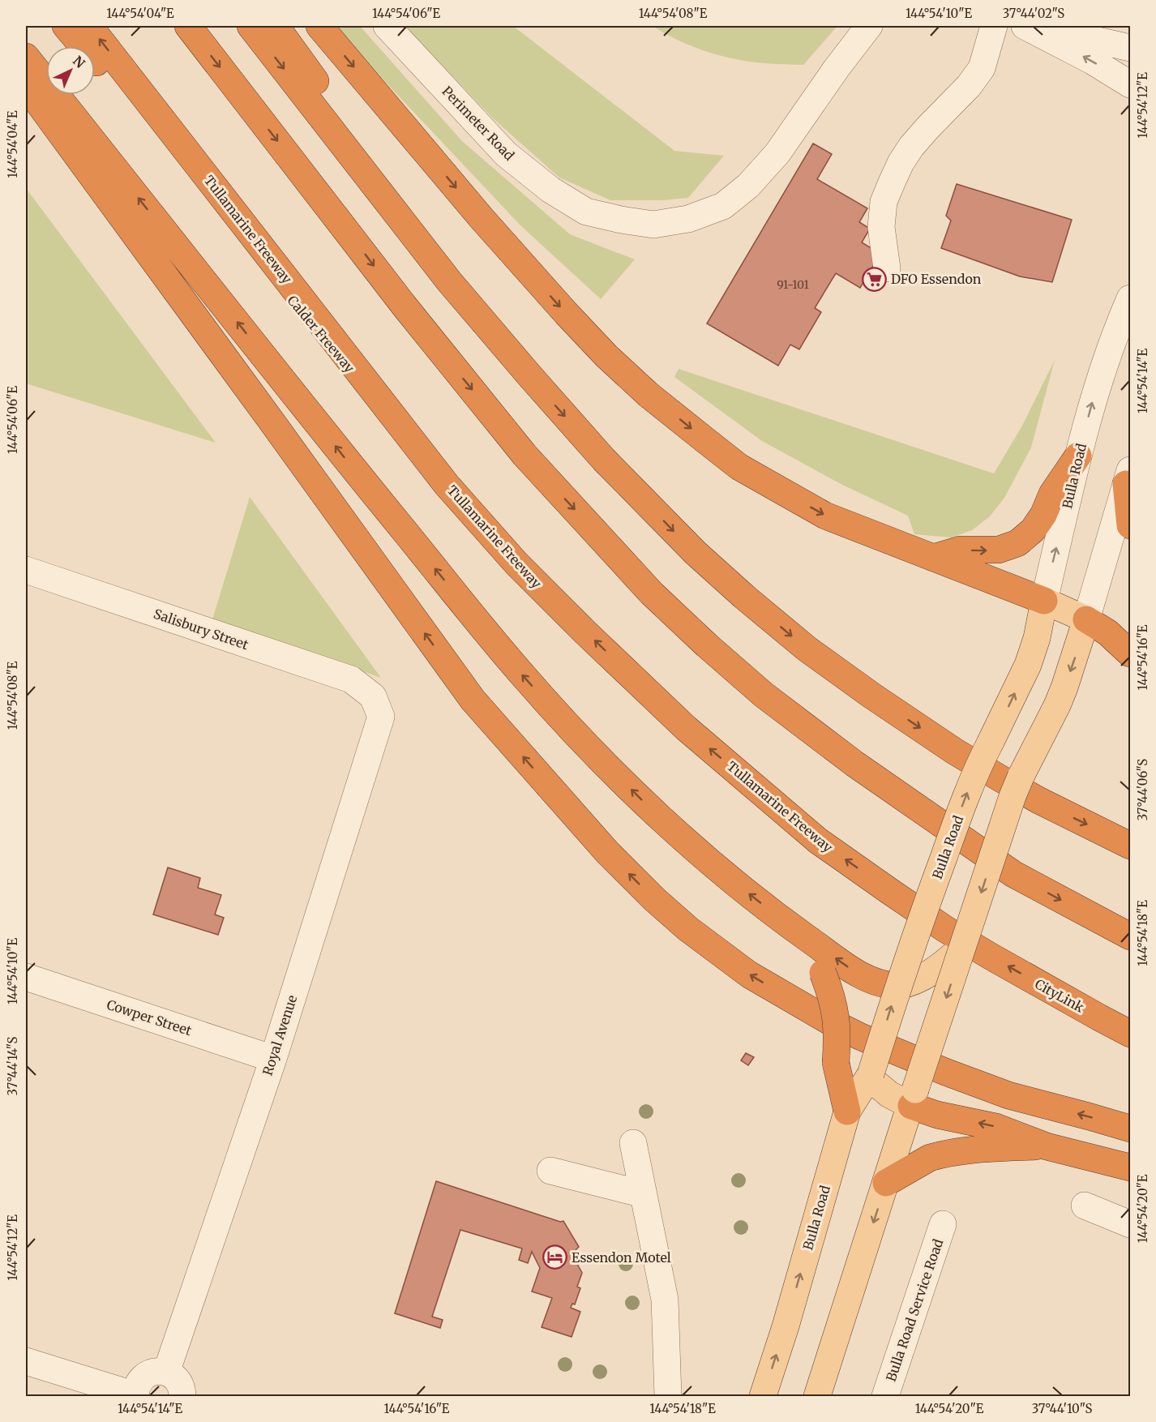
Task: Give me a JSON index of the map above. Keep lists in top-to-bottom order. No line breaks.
{"streets":{"highway":["Tullamarine Freeway","Calder Freeway","CityLink"],"main road":["Bulla Road"],"street":["Perimeter Road","Salisbury Street","Cowper Street","Royal Avenue","Bulla Road Service Road"]},"crossings":[["Tullamarine Freeway","Calder Freeway"],["Tullamarine Freeway","CityLink"],["Salisbury Street","Royal Avenue"],["Cowper Street","Royal Avenue"]],"one_way":["Bulla Road"],"places":{"supermarket":["DFO Essendon"],"hotel":["Essendon Motel"]},"house_numbers":["91-101"],"north":"top right","coordinates":["144°54'04\"E","144°54'06\"E","144°54'08\"E","144°54'10\"E","37°44'02\"S","144°54'12\"E","144°54'14\"E","144°54'16\"E","37°44'06\"S","144°54'18\"E","37°44'14\"S","144°54'20\"E","37°44'10\"S"]}
